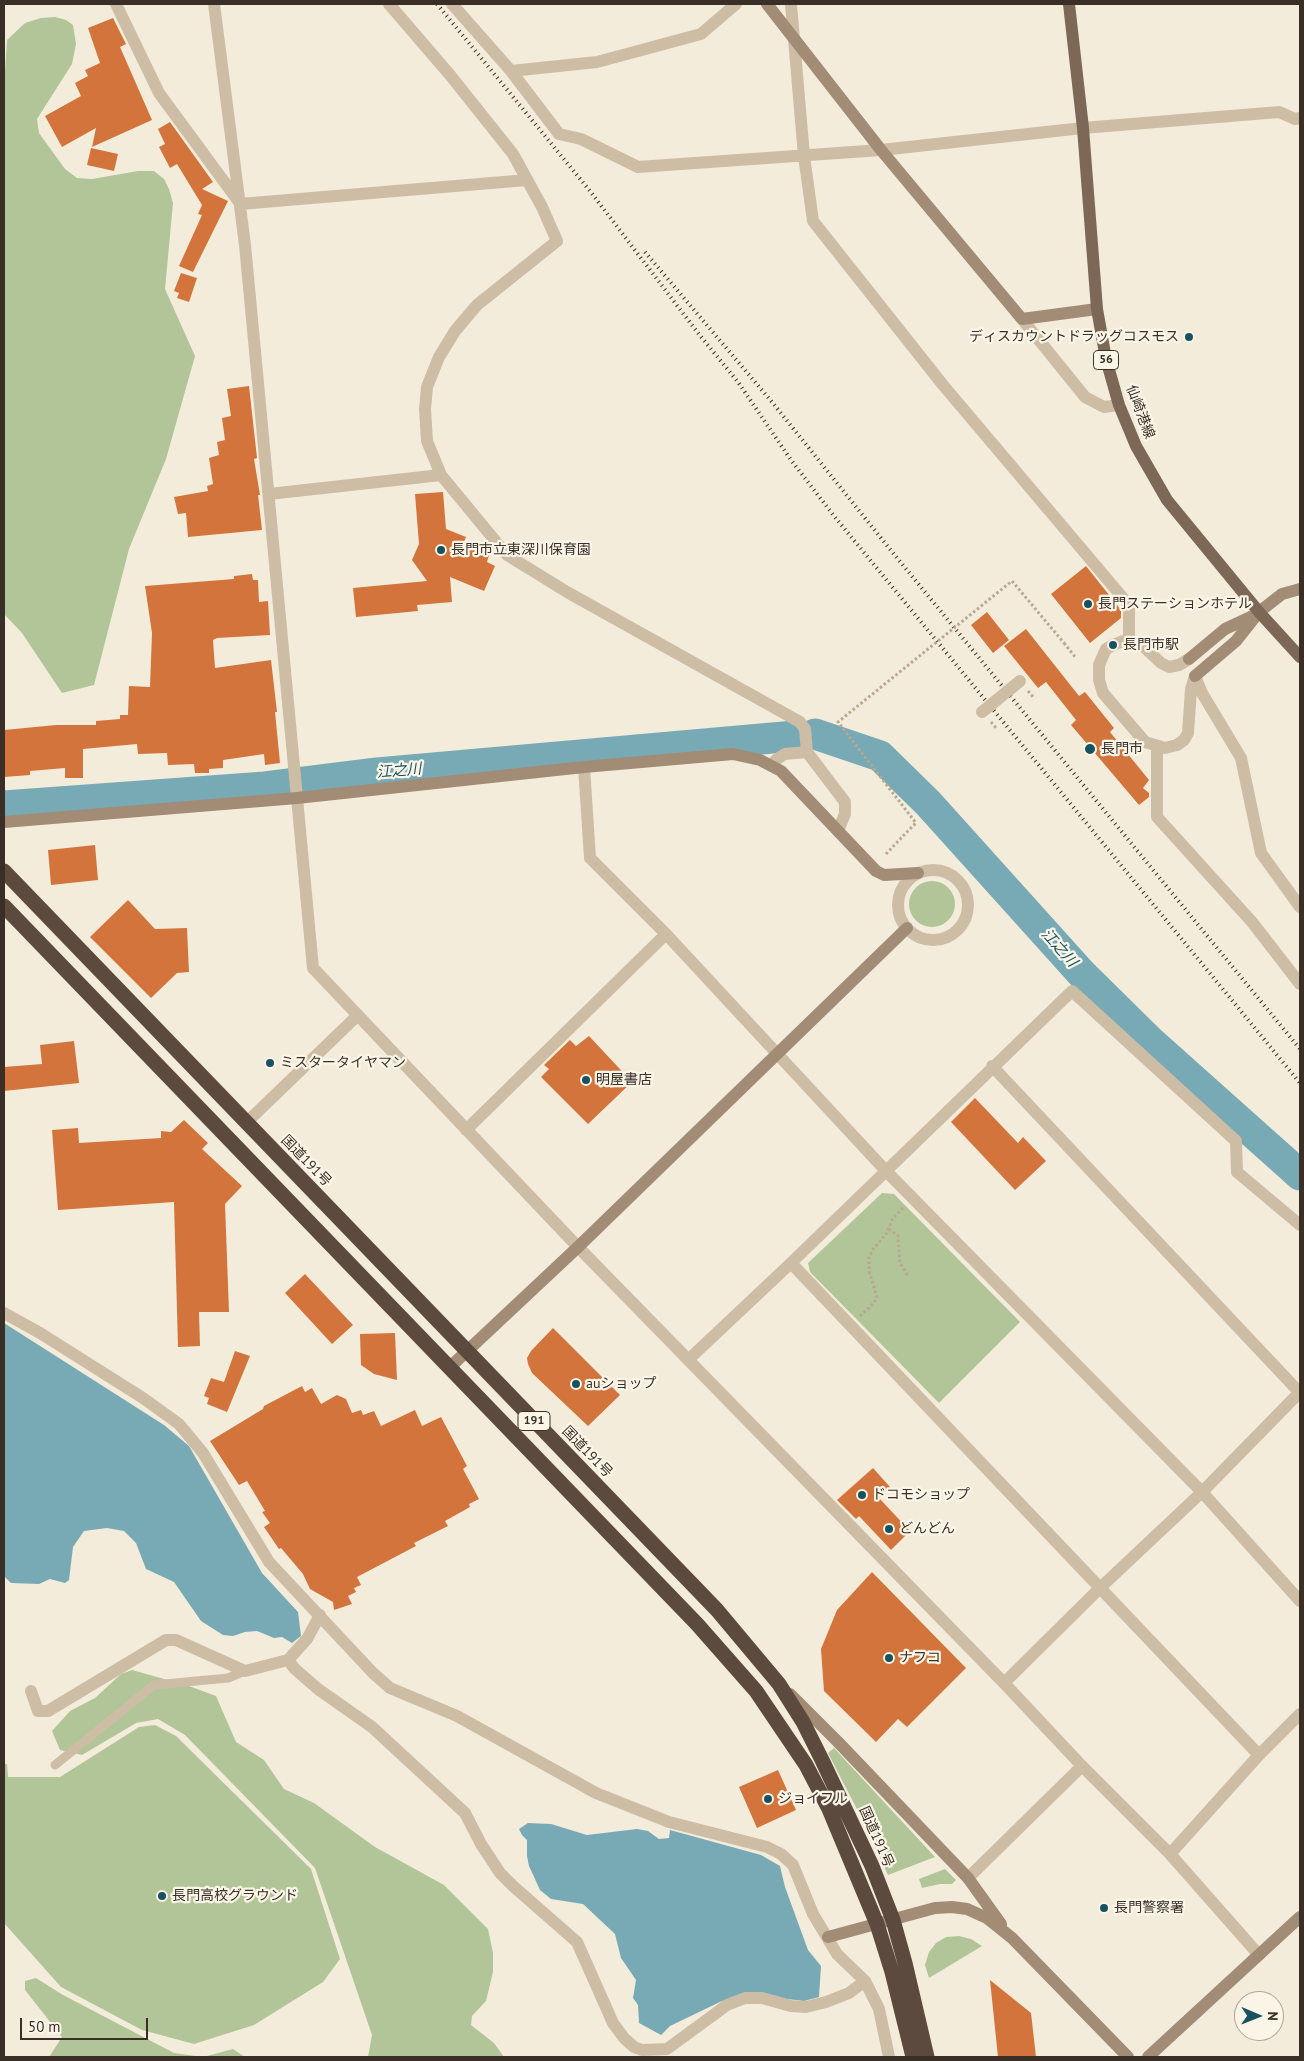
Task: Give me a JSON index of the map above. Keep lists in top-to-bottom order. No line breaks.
{"streets":{"highway":["国道191号","191"],"main road":["56","仙崎港線"]},"water":["江之川"],"places":["ディスカウントドラッグコスモス","長門市立東深川保育園","長門ステーションホテル","長門市駅","長門市","ミスタータイヤマン","明屋書店","auショップ","ドコモショップ","どんどん","ナフコ","ジョイフル","長門高校グラウンド","長門警察署"],"scale_bar":"50 m","north":"right"}
